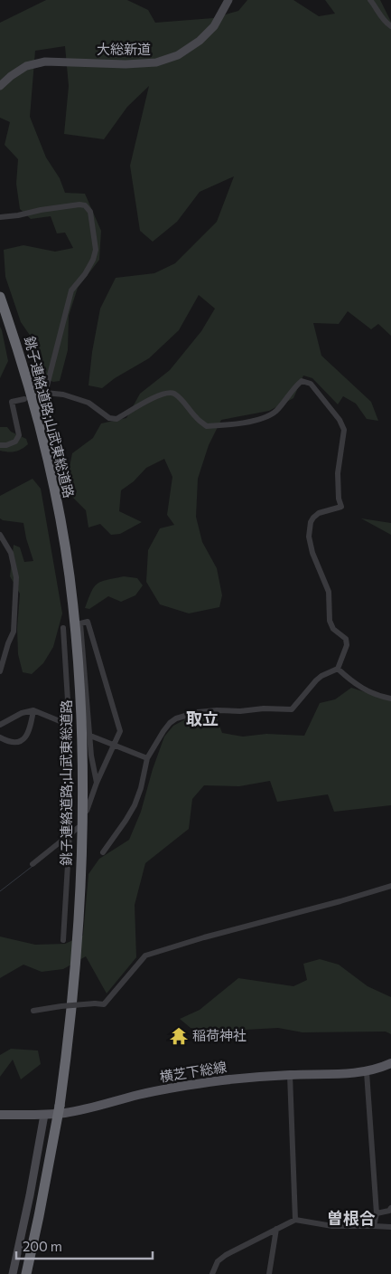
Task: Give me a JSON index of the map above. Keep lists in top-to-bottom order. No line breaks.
{"streets":{"highway":["銚子連絡道路;山武東総道路"],"main road":["横芝下総線"],"street":["大総新道"]},"districts":["取立","曽根合"],"places":{"temple":["稲荷神社"]},"scale_bar":"200 m"}
